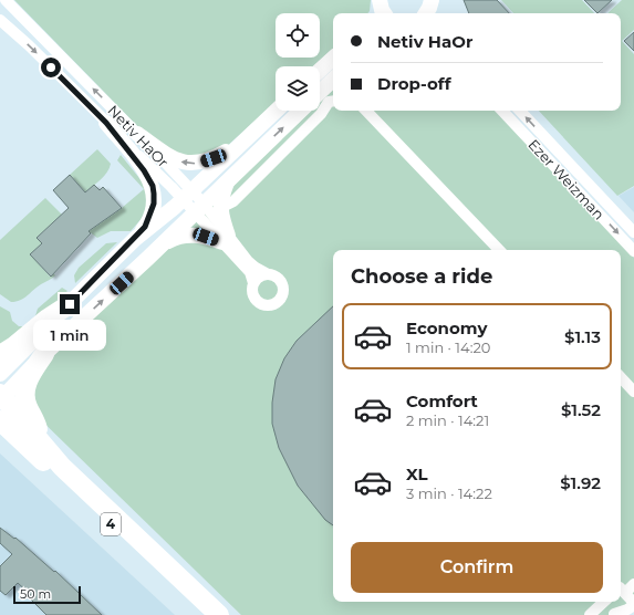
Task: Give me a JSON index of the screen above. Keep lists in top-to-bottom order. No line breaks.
{"streets":{"highway":["4"],"street":["Netiv HaOr","Ezer Weizman"]},"scale_bar":"50 m","page":{"banner":["Netiv HaOr","Drop-off"],"heading":"Choose a ride","list":[{"name":"Economy","note":"1 min · 14:20","value":"$1.13"},{"name":"Comfort","note":"2 min · 14:21","value":"$1.52"},{"name":"XL","note":"3 min · 14:22","value":"$1.92"}],"bubble":"1 min","buttons":"Confirm","scale":"50 m"}}
